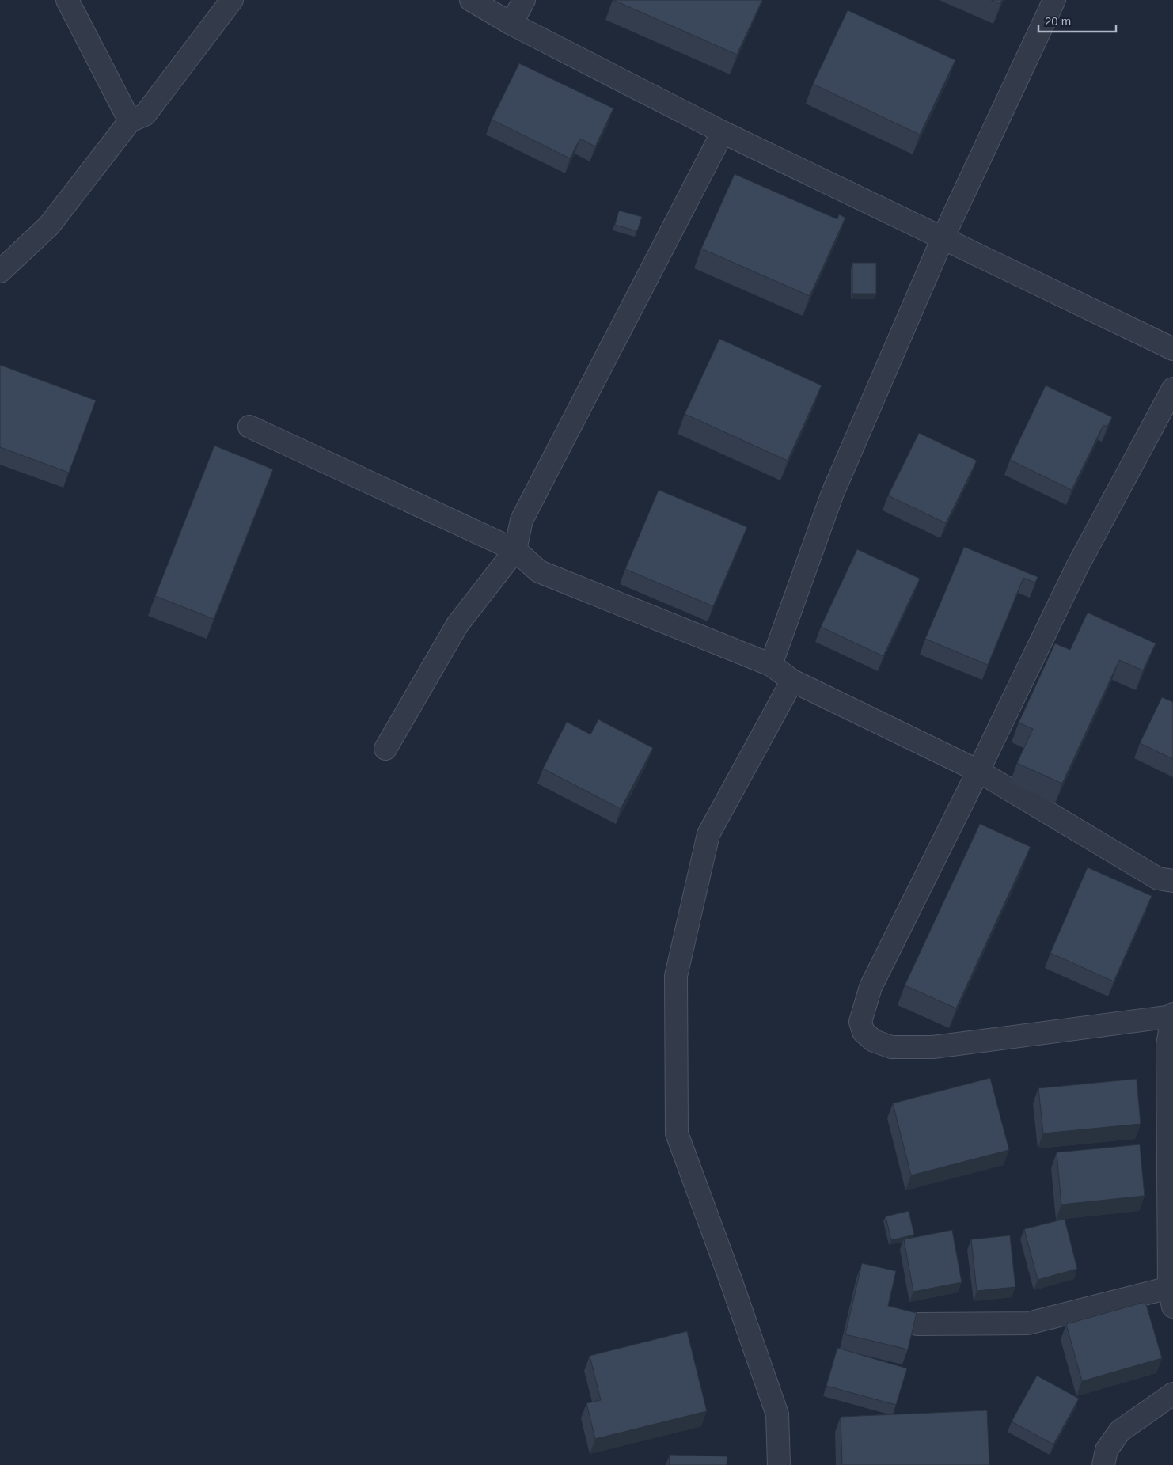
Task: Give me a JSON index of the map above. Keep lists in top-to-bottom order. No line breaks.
{"scale_bar":"20 m"}
